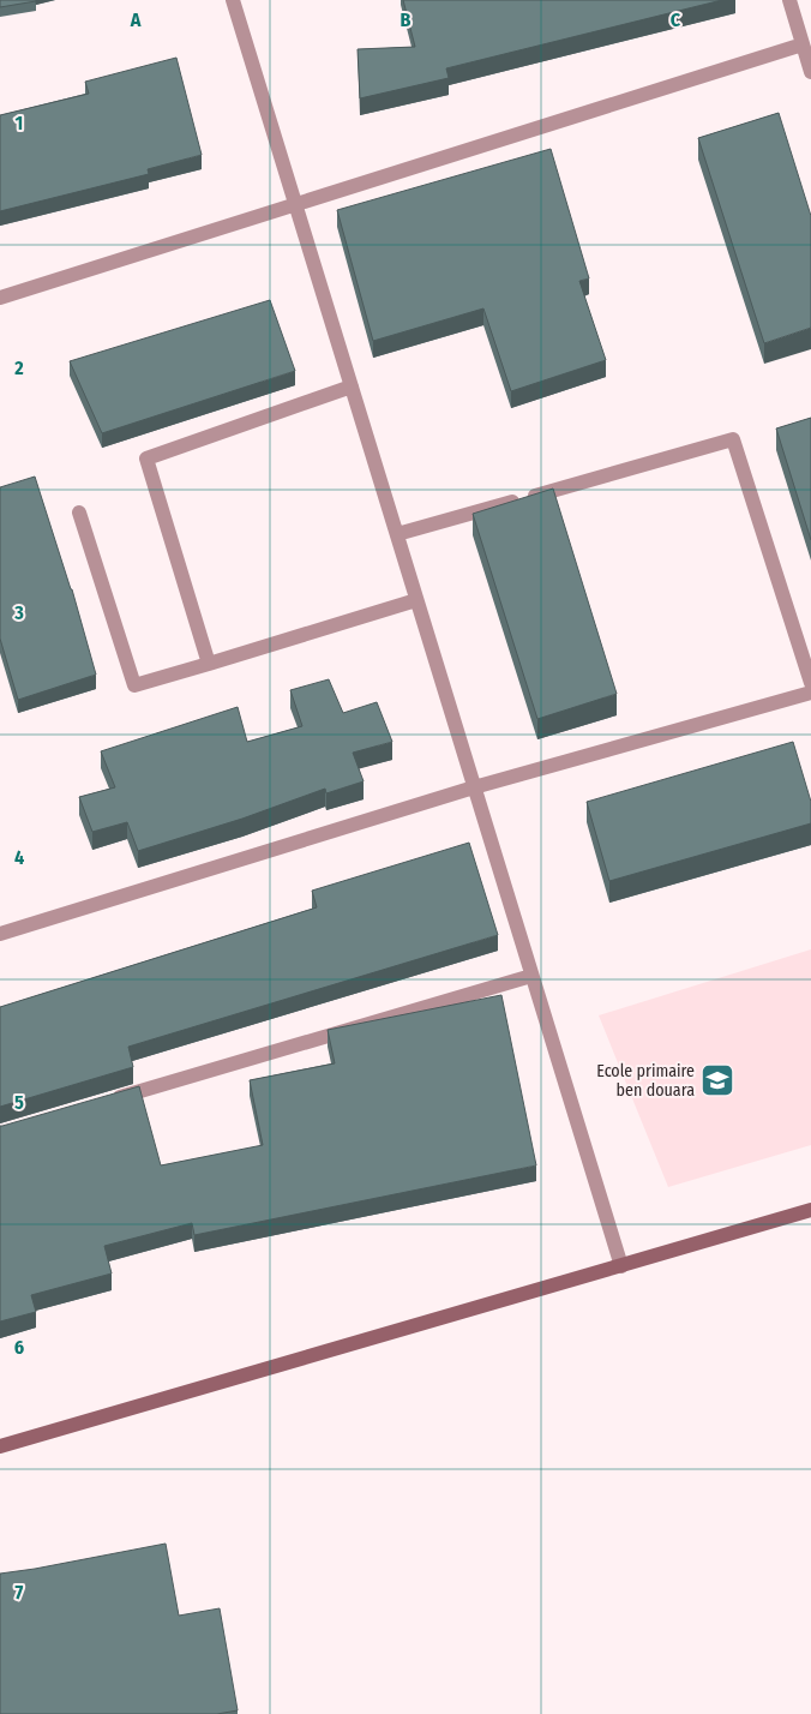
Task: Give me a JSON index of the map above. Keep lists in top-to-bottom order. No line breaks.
{"places":{"school or university":["Ecole primaire ben douara"]},"grid":{"columns":["A","B","C"],"rows":["1","2","3","4","5","6","7"]}}
